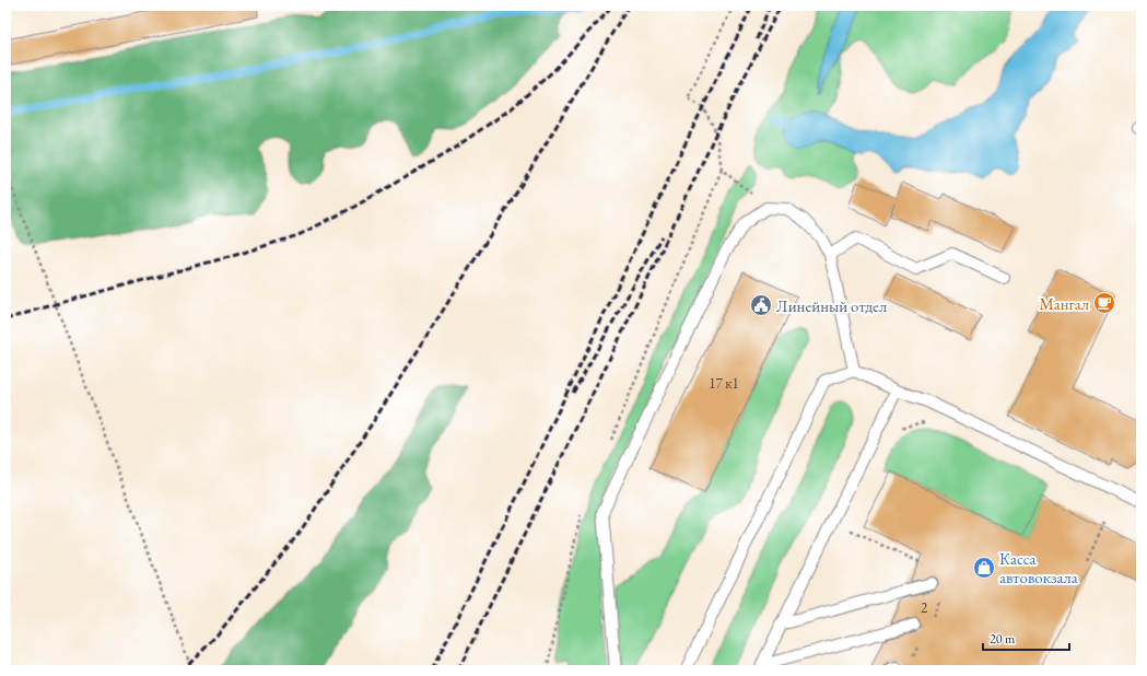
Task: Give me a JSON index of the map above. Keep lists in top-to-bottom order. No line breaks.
{"places":{"cafe":["Мангал"],"public building":["Линейный отдел"],"shop":["Касса автовокзала"]},"house_numbers":["17 к1","2"],"scale_bar":"20 m"}
